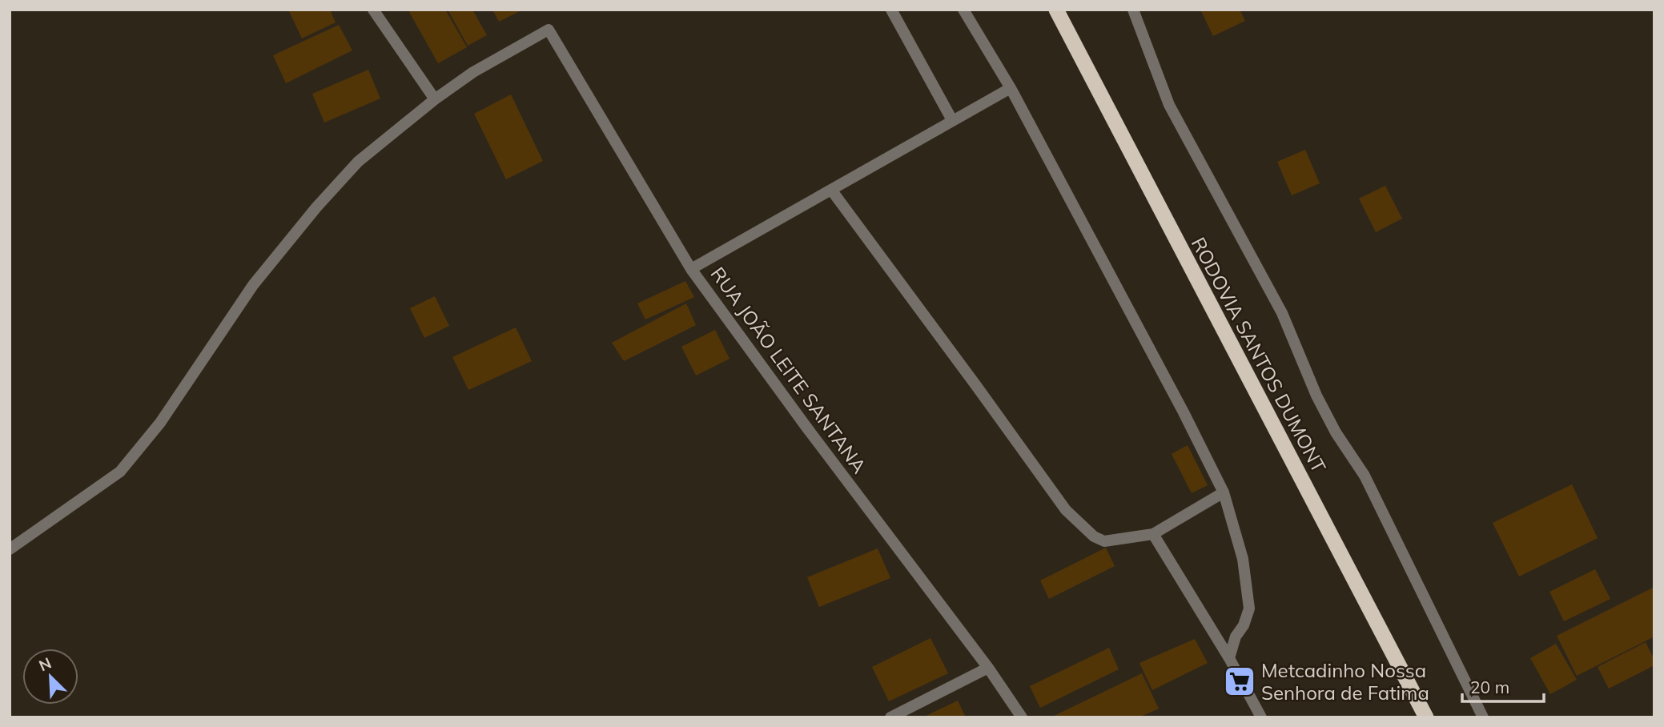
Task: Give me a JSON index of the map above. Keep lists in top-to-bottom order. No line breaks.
{"streets":{"highway":["RODOVIA SANTOS DUMONT"],"street":["RUA JOÃO LEITE SANTANA"]},"places":{"supermarket":["Metcadinho Nossa Senhora de Fatima"]},"scale_bar":"20 m","north":"top left"}
